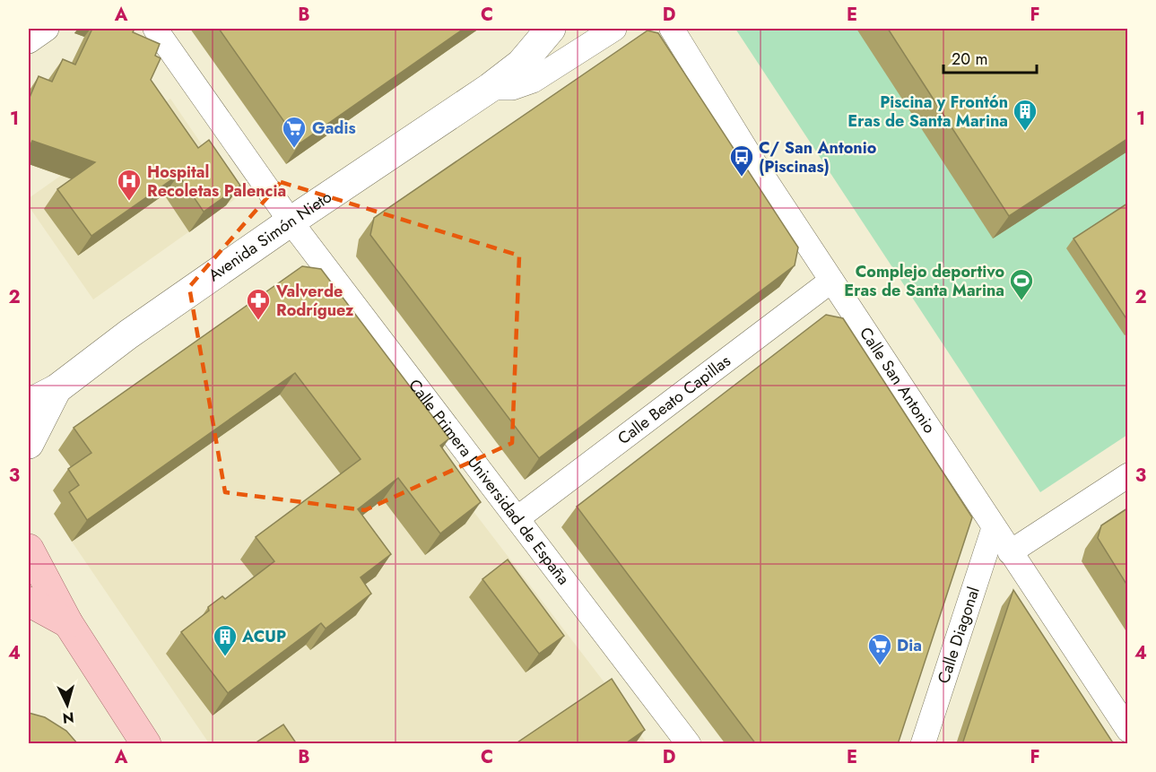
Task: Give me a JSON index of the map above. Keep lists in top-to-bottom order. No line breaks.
{"streets":{"main road":["Avenida Simón Nieto"],"street":["Calle San Antonio","Calle Beato Capillas","Calle Primera Universidad de España","Calle Diagonal"]},"crossings":[["Avenida Simón Nieto","Calle Primera Universidad de España"],["Calle San Antonio","Calle Beato Capillas"],["Calle San Antonio","Calle Diagonal"],["Calle Beato Capillas","Calle Primera Universidad de España"]],"places":{"building":["Piscina y Frontón Eras de Santa Marina","ACUP"],"supermarket":["Gadis","Dia"],"bus stop":["C/ San Antonio (Piscinas)"],"hospital":["Hospital Recoletas Palencia"],"sports":["Complejo deportivo Eras de Santa Marina"],"pharmacy":["Valverde Rodríguez"]},"scale_bar":"20 m","north":"bottom","grid":{"columns":["A","B","C","D","E","F"],"rows":["1","2","3","4"]}}
